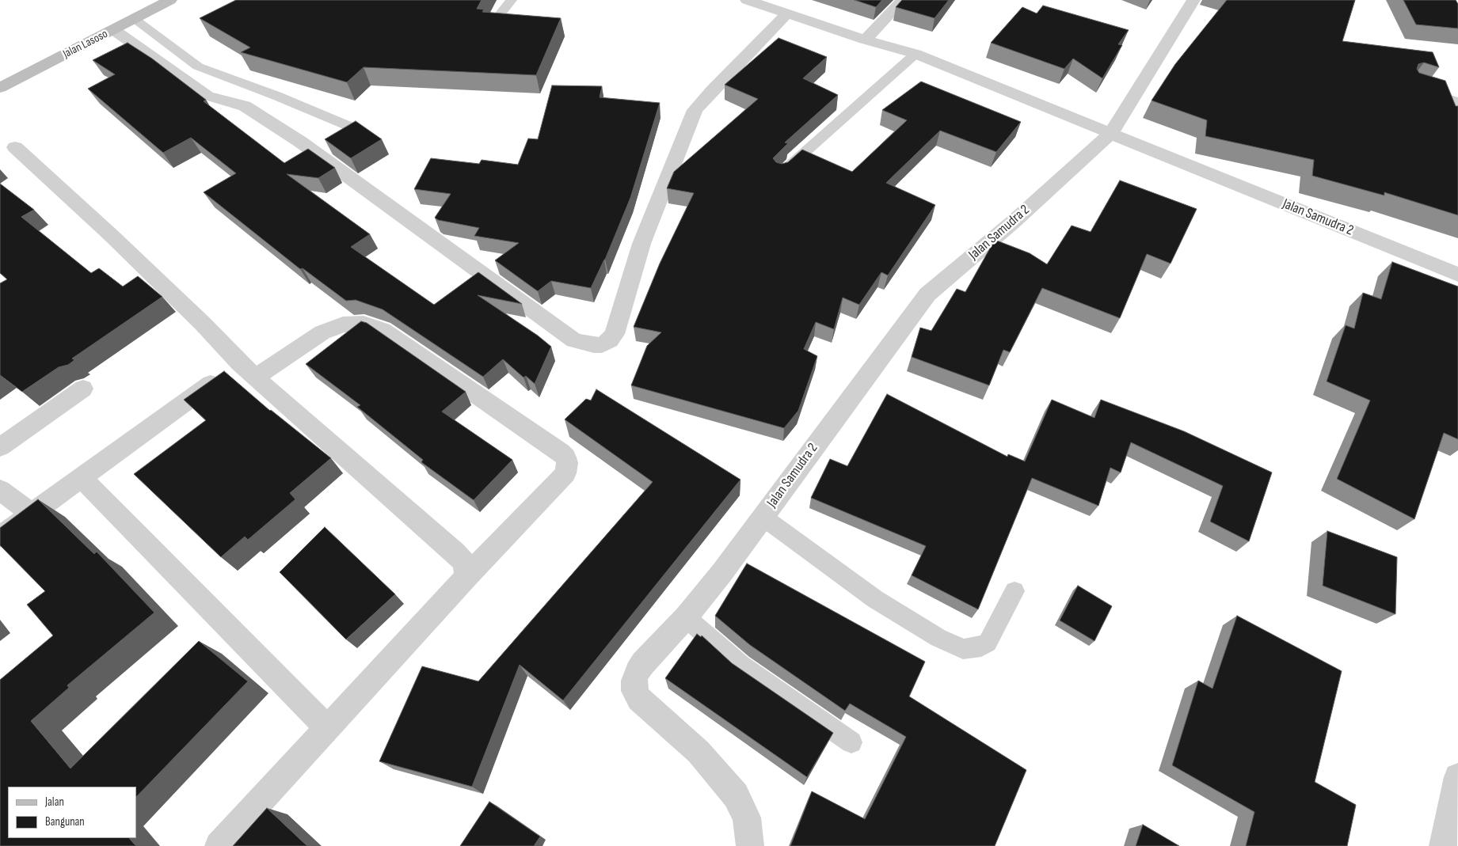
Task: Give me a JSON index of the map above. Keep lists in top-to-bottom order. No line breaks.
{"streets":{"street":["Jalan Lasoso","Jalan Samudra 2"]},"legend":["Jalan","Bangunan"]}
